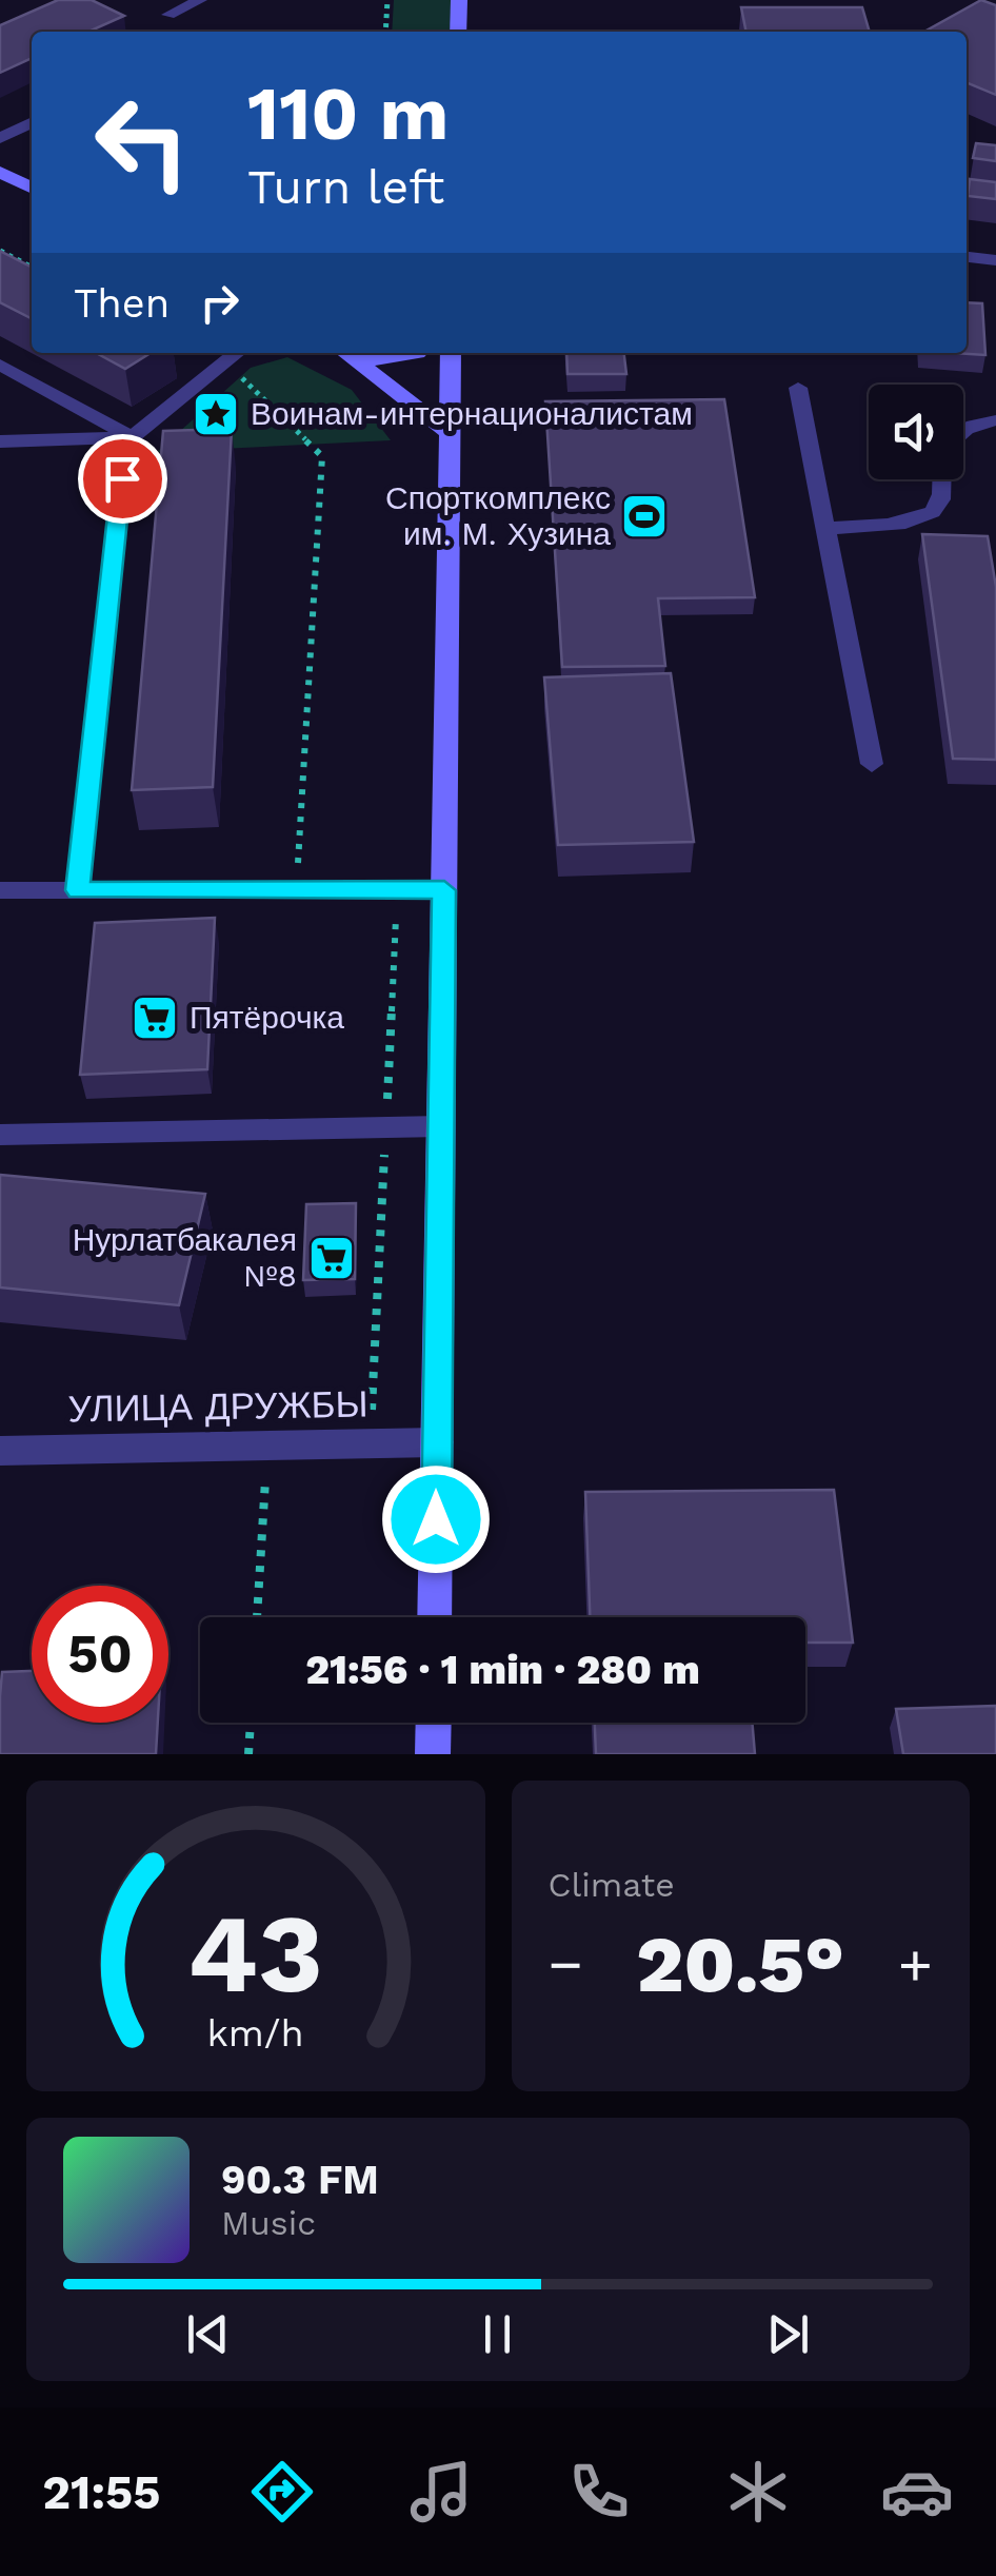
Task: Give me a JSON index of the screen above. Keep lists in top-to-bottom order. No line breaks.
{"streets":{"street":["УЛИЦА ДРУЖБЫ"]},"places":{"place":["Воинам-интернационалистам"],"sports":["Спорткомплекс им. М. Хузина"],"supermarket":["Пятёрочка","Нурлатбакалея №8"]},"page":{"turn":["110 m","Turn left"],"then":"Then","limit":"50","trip":"21:56 · 1 min · 280 m","tile":"Climate","heat":["−","20.5°","+"],"song":["90.3 FM","Music"],"tabs":"21:55","gauge":["43","km/h"]}}
